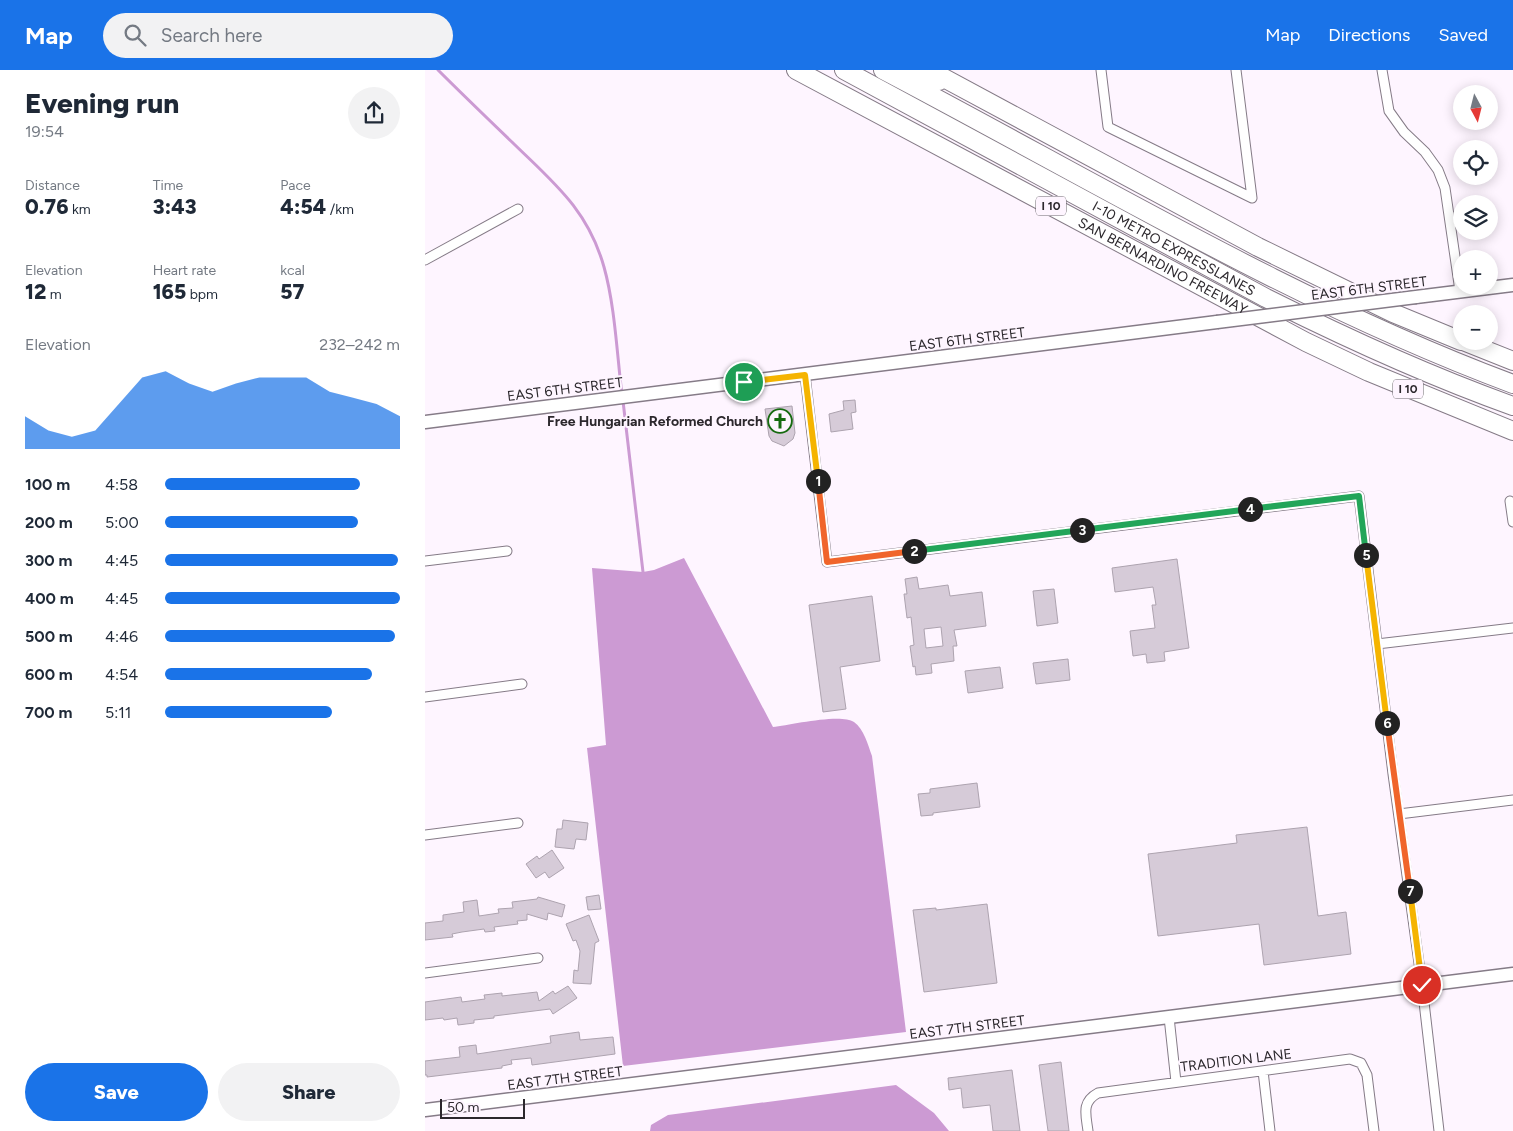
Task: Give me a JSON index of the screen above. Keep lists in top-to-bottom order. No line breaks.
{"streets":{"highway":["I 10","I-10 METRO EXPRESSLANES","SAN BERNARDINO FREEWAY"],"main road":["EAST 6TH STREET","EAST 7TH STREET"],"street":["TRADITION LANE"]},"crossings":[["EAST 7TH STREET","TRADITION LANE"]],"places":{"church":["Free Hungarian Reformed Church"]},"scale_bar":"50 m","north":"bottom","page":{"header":"Map","search":"Search here","nav":["Map","Directions","Saved"],"heading":["Evening run","19:54"],"map_buttons":["+","−"],"stats":[["Distance","0.76 km"],["Time","3:43"],["Pace","4:54 /km"],["Elevation","12 m"],["Heart rate","165 bpm"],["kcal","57"]],"chart":["Elevation","232–242 m"],"list":[{"name":"100 m","note":"4:58"},{"name":"200 m","note":"5:00"},{"name":"300 m","note":"4:45"},{"name":"400 m","note":"4:45"},{"name":"500 m","note":"4:46"},{"name":"600 m","note":"4:54"},{"name":"700 m","note":"5:11"}],"pins":["1","4","3","2","5","6","7"],"buttons":["Save","Share"],"scale":"50 m"}}
